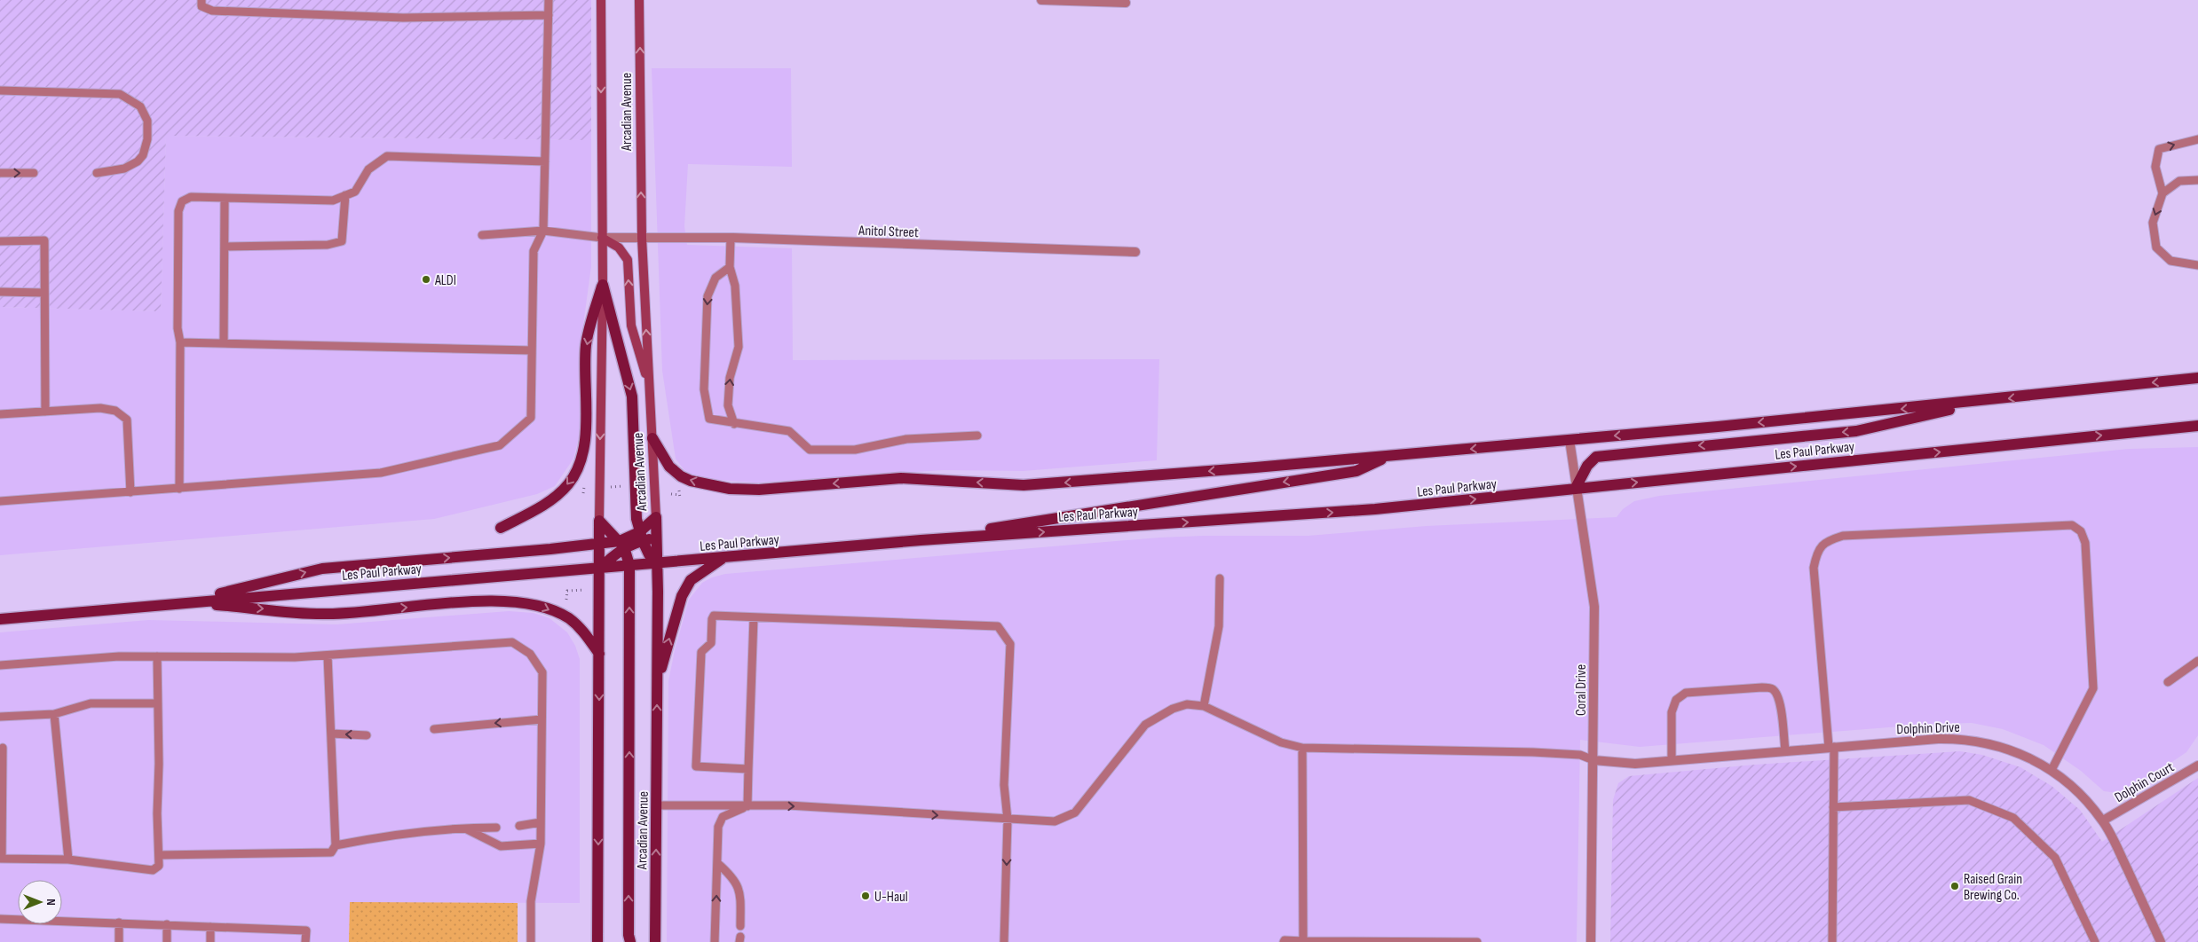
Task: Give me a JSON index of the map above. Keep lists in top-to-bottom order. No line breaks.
{"streets":{"main road":["Arcadian Avenue","Les Paul Parkway"],"street":["Anitol Street","Coral Drive","Dolphin Drive","Dolphin Court"]},"crossings":[["Arcadian Avenue","Anitol Street"],["Arcadian Avenue","Les Paul Parkway"],["Les Paul Parkway","Coral Drive"],["Coral Drive","Dolphin Drive"],["Dolphin Drive","Dolphin Court"]],"places":["ALDI","Raised Grain Brewing Co.","U-Haul"],"north":"right"}
